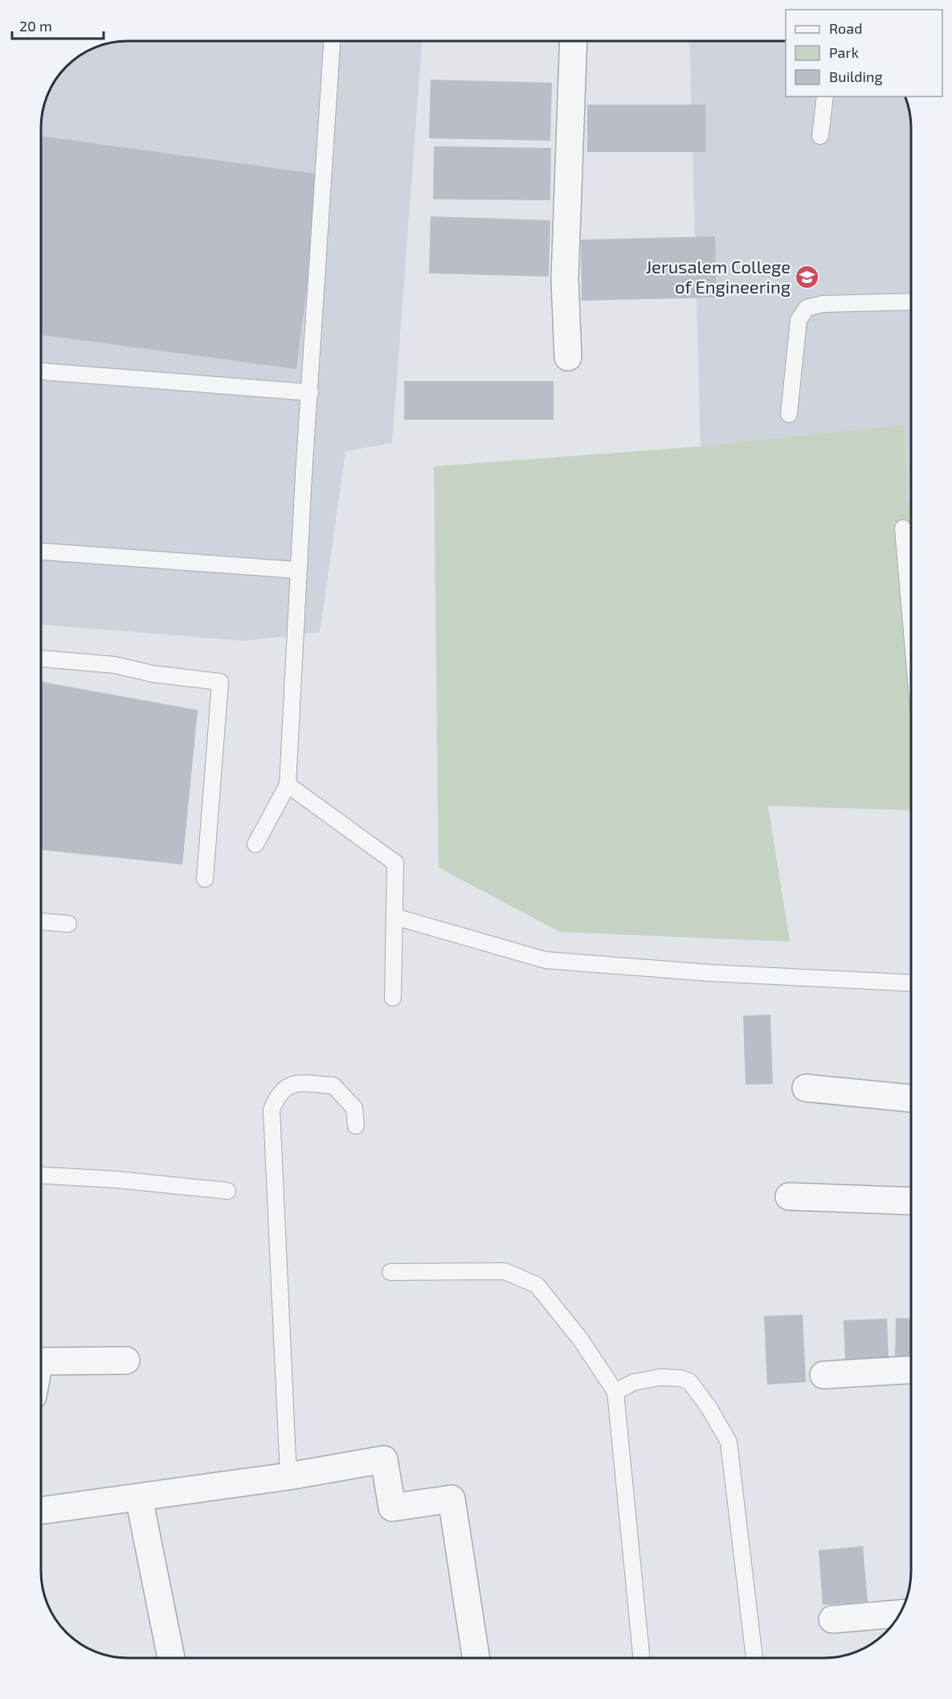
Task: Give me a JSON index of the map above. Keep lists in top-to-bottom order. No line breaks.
{"places":{"school or university":["Jerusalem College of Engineering"]},"legend":["Road","Park","Building"],"scale_bar":"20 m"}
